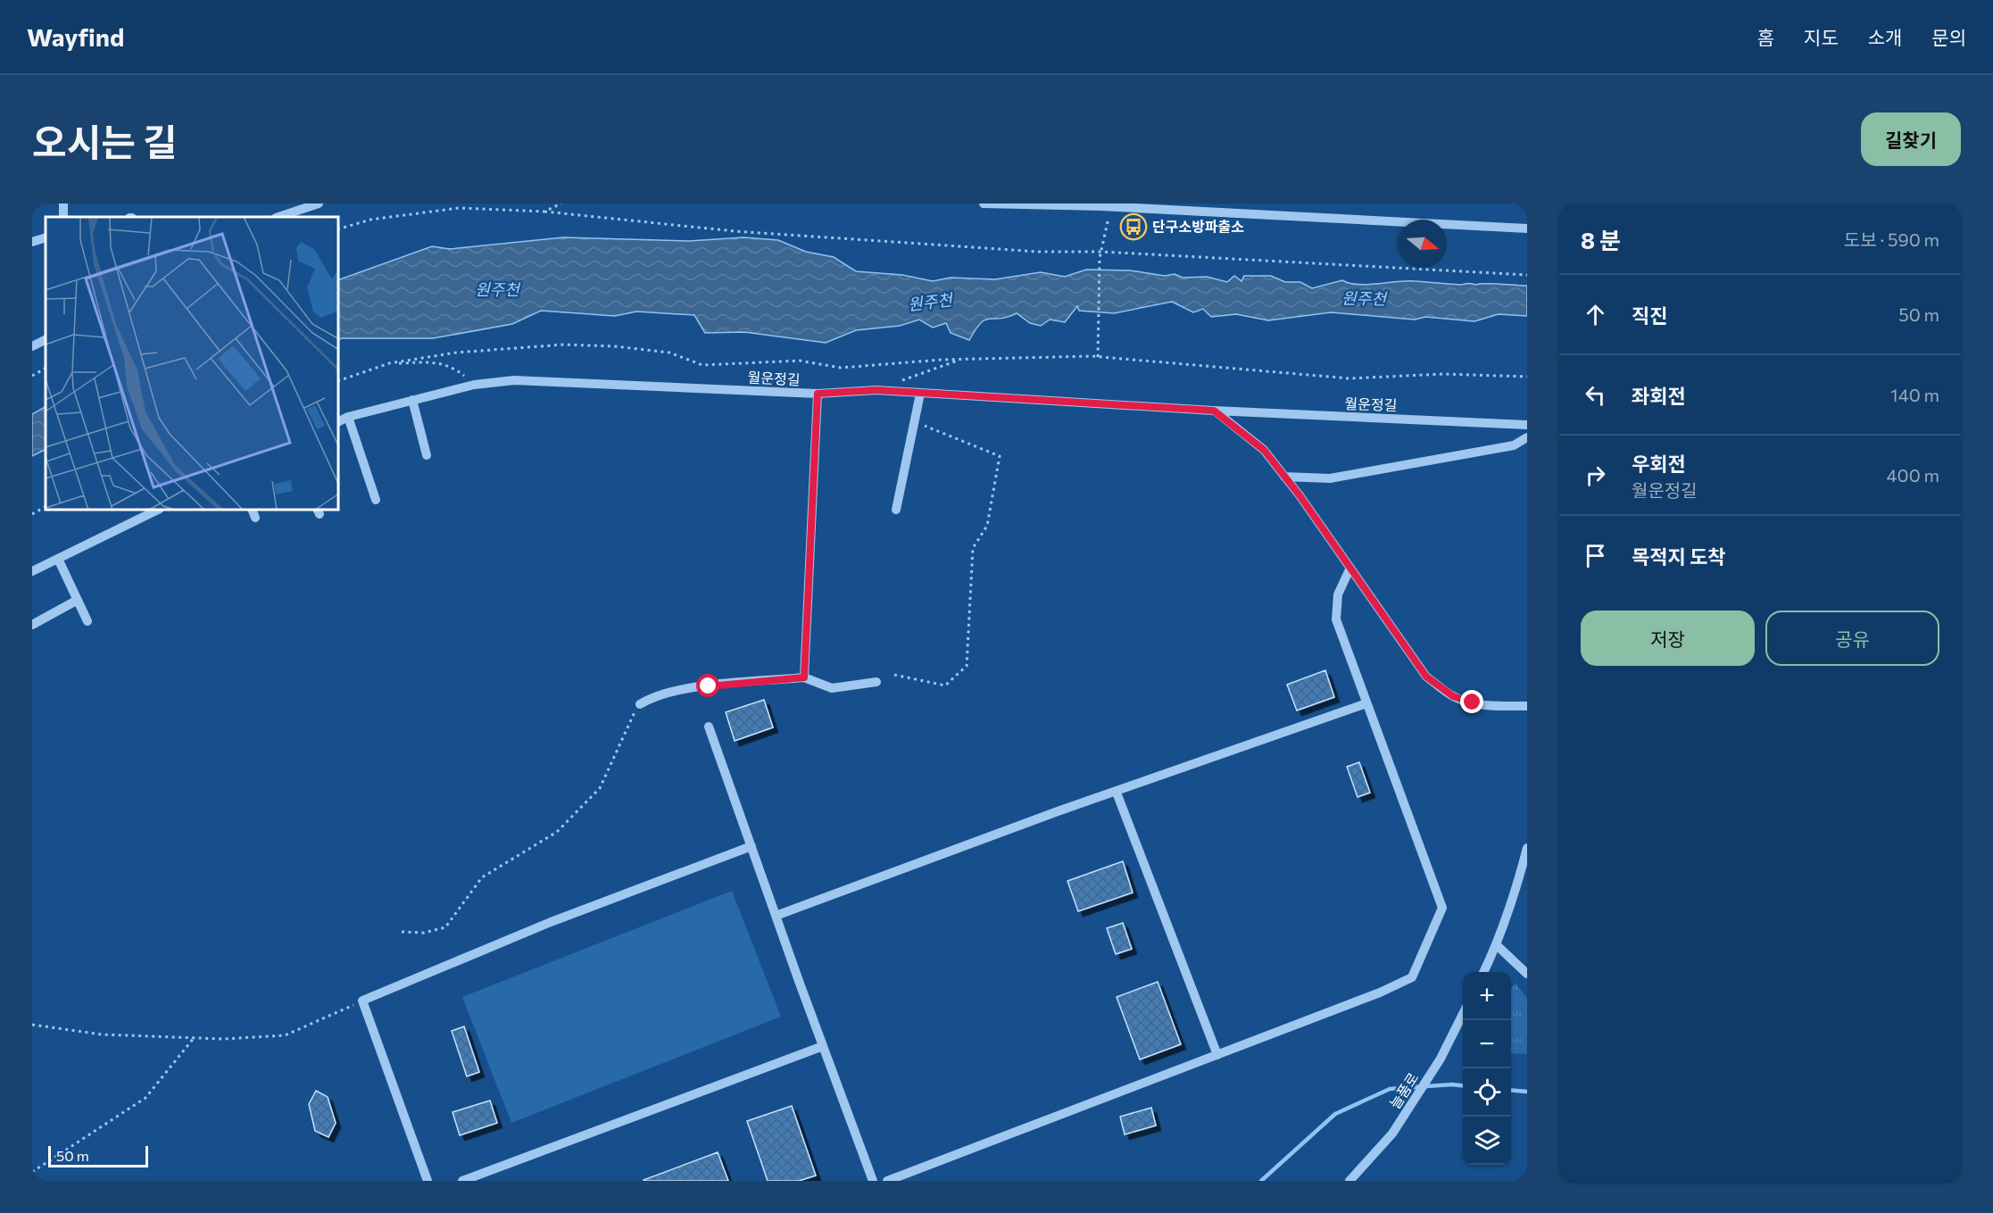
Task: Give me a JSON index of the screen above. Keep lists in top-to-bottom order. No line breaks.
{"streets":{"street":["월운정길","늘품로"]},"water":["원주천"],"places":{"bus stop":["단구소방파출소"]},"scale_bar":"50 m","north":"right","page":{"header":"Wayfind","nav":["홈","지도","소개","문의"],"title":"오시는 길","buttons":["길찾기",["저장","공유"]],"heading":["8 분","도보 · 590 m"],"list":[["직진","50 m"],["좌회전","140 m"],["우회전","월운정길","400 m"],"목적지 도착"],"map_buttons":["+","−"],"scale":"50 m"}}
